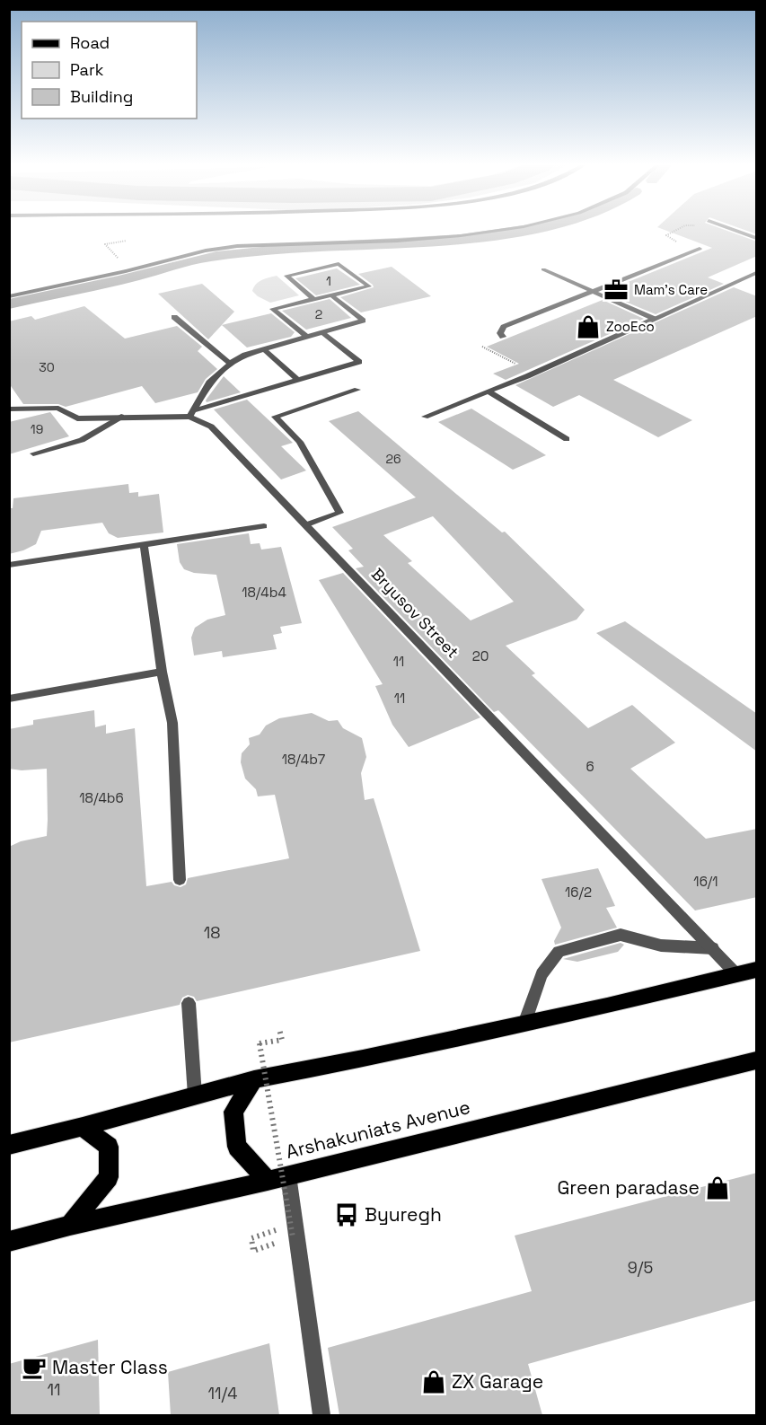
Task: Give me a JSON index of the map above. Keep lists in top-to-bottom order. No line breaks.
{"streets":{"main road":["Arshakuniats Avenue"],"street":["Bryusov Street"]},"places":{"office":["Mam's Care"],"shop":["ZooEco","Green paradase","ZX Garage"],"bus stop":["Byuregh"],"cafe":["Master Class"]},"house_numbers":["1","2","30","19","26","18/4b4","20","11","11","18/4b7","6","18/4b6","16/1","16/2","18","9/5","11","11/4"],"legend":["Road","Park","Building"]}
